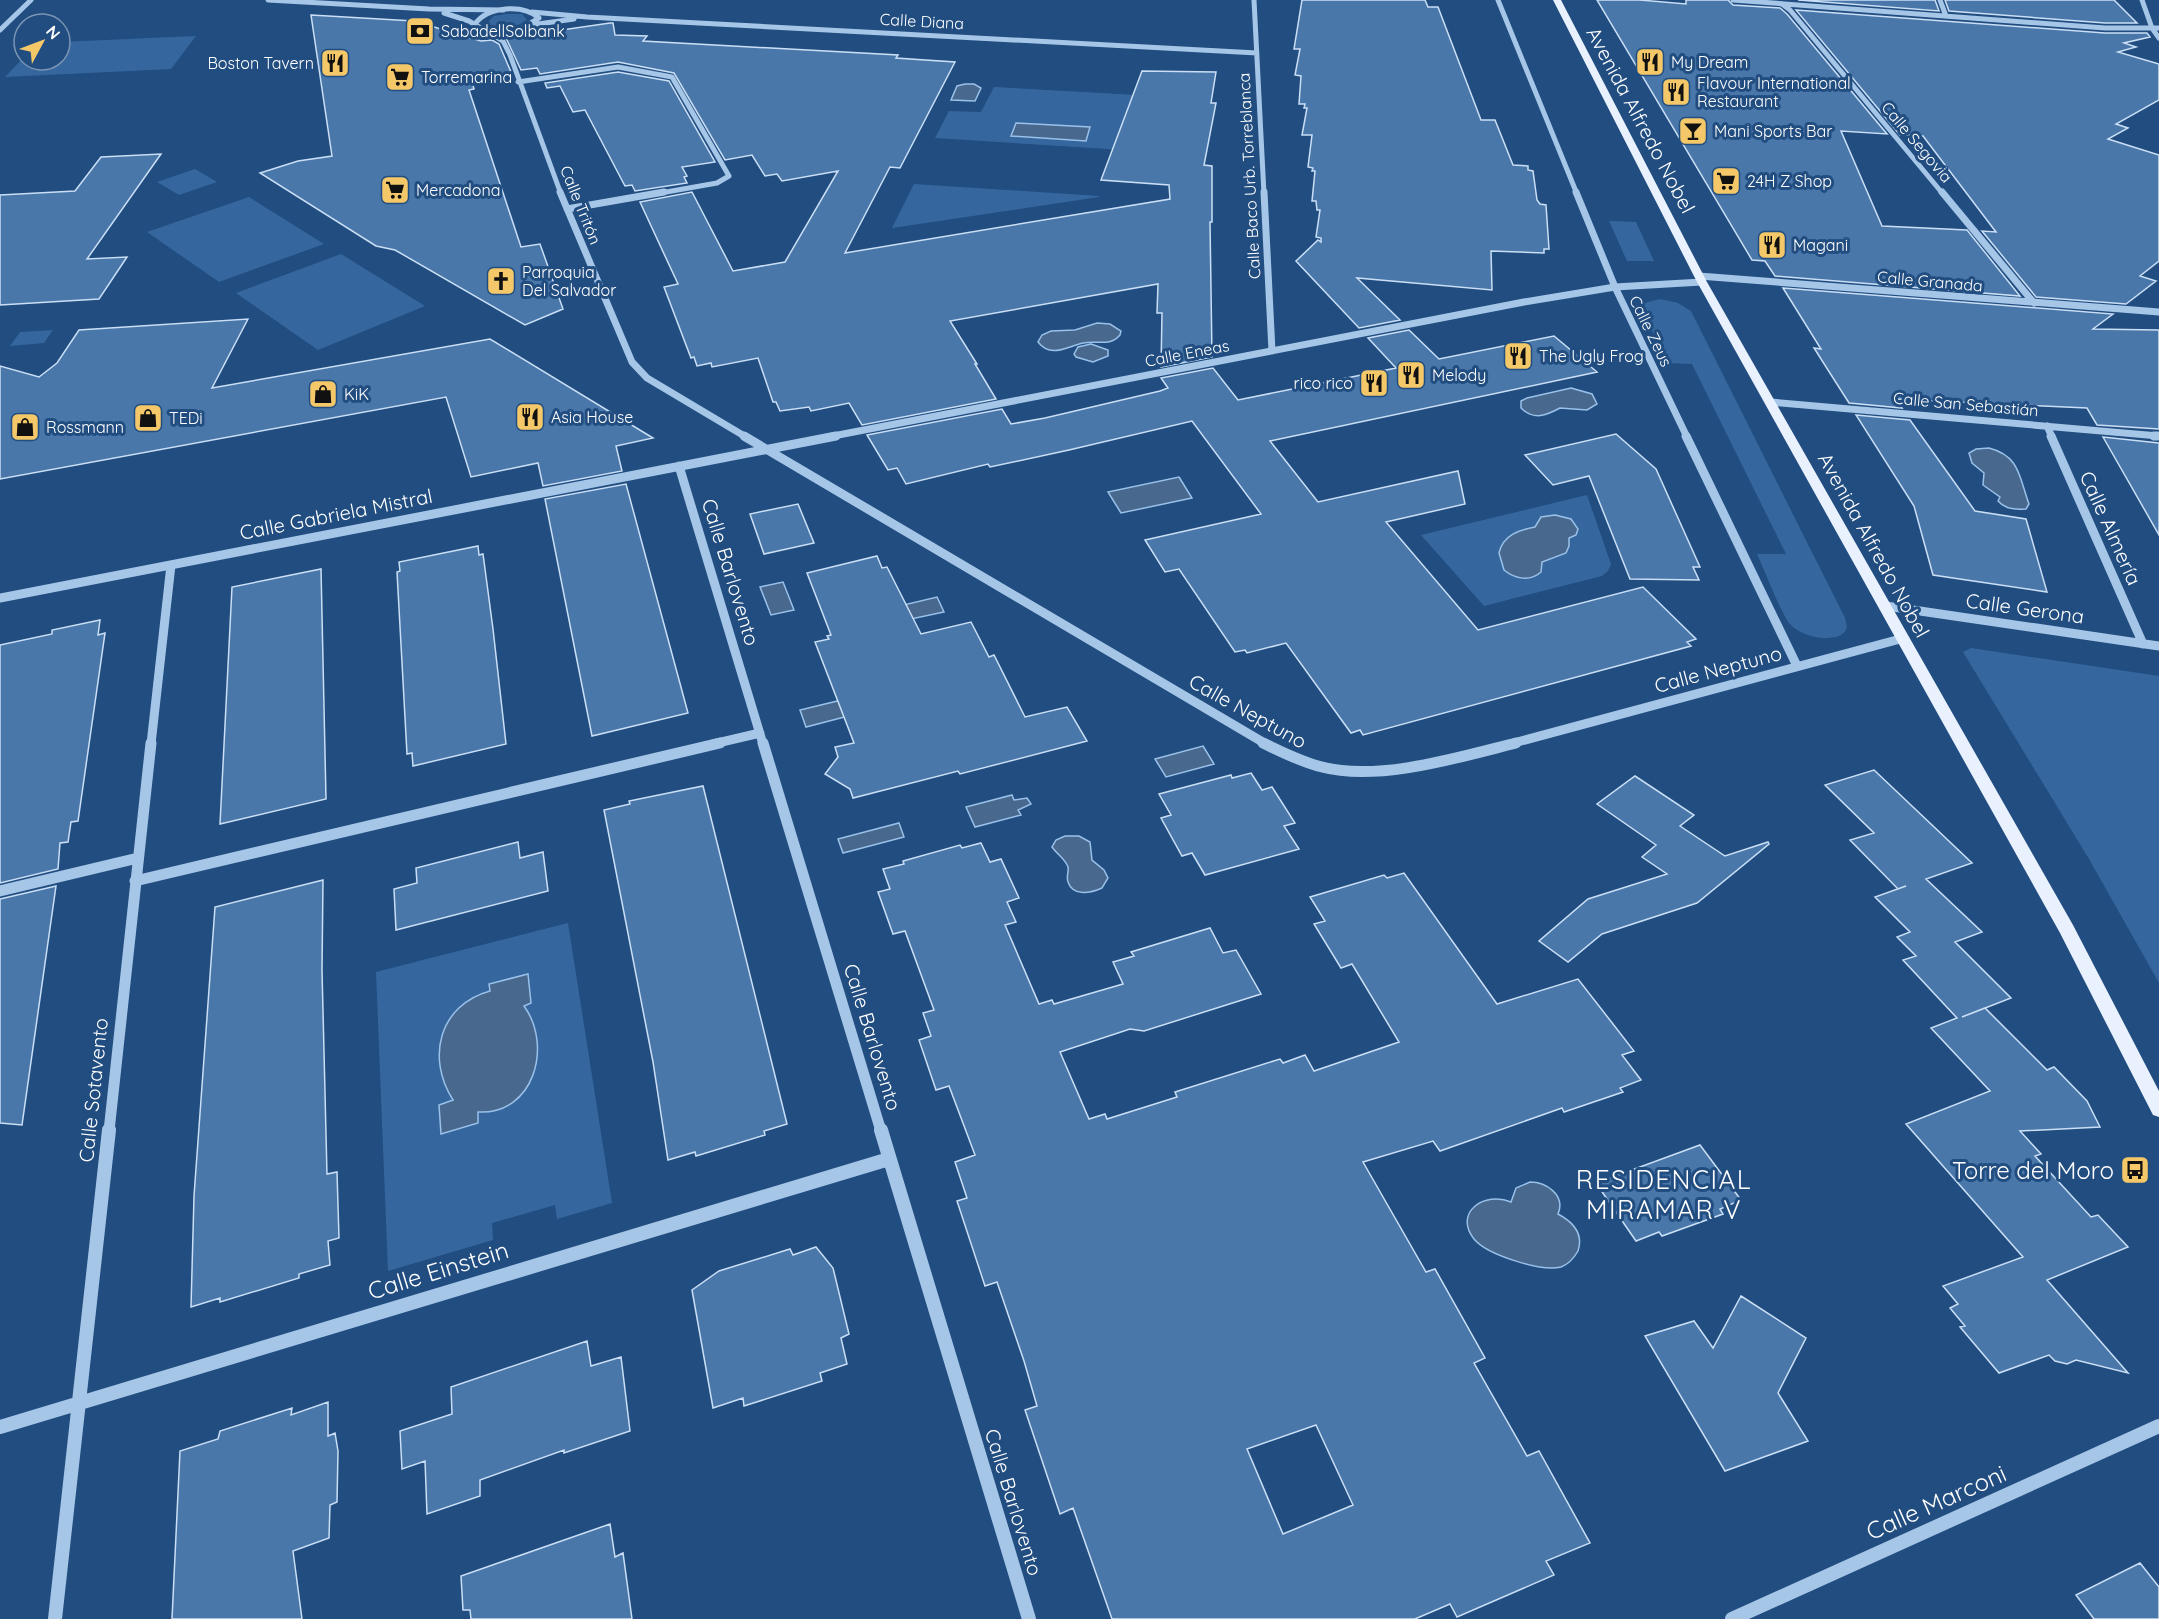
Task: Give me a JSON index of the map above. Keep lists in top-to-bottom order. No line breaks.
{"streets":{"main road":["Avenida Alfredo Nobel"],"street":["Calle Diana","Calle Segovia","Calle Baco Urb. Torreblanca","Calle Tritón","Calle Granada","Calle Zeus","Calle Eneas","Calle San Sebastián","Calle Gabriela Mistral","Calle Almería","Calle Barlovento","Calle Gerona","Calle Neptuno","Calle Sotavento","Calle Einstein","Calle Marconi"]},"crossings":[["Calle Diana","Calle Baco Urb. Torreblanca"],["Avenida Alfredo Nobel","Calle Granada"],["Avenida Alfredo Nobel","Calle Eneas"],["Avenida Alfredo Nobel","Calle San Sebastián"],["Avenida Alfredo Nobel","Calle Gerona"],["Avenida Alfredo Nobel","Calle Neptuno"],["Calle Segovia","Calle Granada"],["Calle Baco Urb. Torreblanca","Calle Eneas"],["Calle Tritón","Calle Eneas"],["Calle Tritón","Calle Neptuno"],["Calle Granada","Calle Eneas"],["Calle Zeus","Calle Eneas"],["Calle Zeus","Calle Neptuno"],["Calle Eneas","Calle Gabriela Mistral"],["Calle Eneas","Calle Barlovento"],["Calle Eneas","Calle Neptuno"],["Calle San Sebastián","Calle Almería"],["Calle Gabriela Mistral","Calle Barlovento"],["Calle Gabriela Mistral","Calle Sotavento"],["Calle Almería","Calle Gerona"],["Calle Barlovento","Calle Einstein"],["Calle Sotavento","Calle Einstein"]],"districts":["RESIDENCIAL MIRAMAR V"],"places":{"bank":["SabadellSolbank"],"restaurant":["My Dream","Boston Tavern","Flavour International Restaurant","Magani","The Ugly Frog","Melody","rico rico","Asia House"],"supermarket":["Torremarina","24H Z Shop","Mercadona"],"bar":["Mani Sports Bar"],"church":["Parroquia Del Salvador"],"shop":["KiK","TEDi","Rossmann"],"bus stop":["Torre del Moro"]},"north":"top right"}
